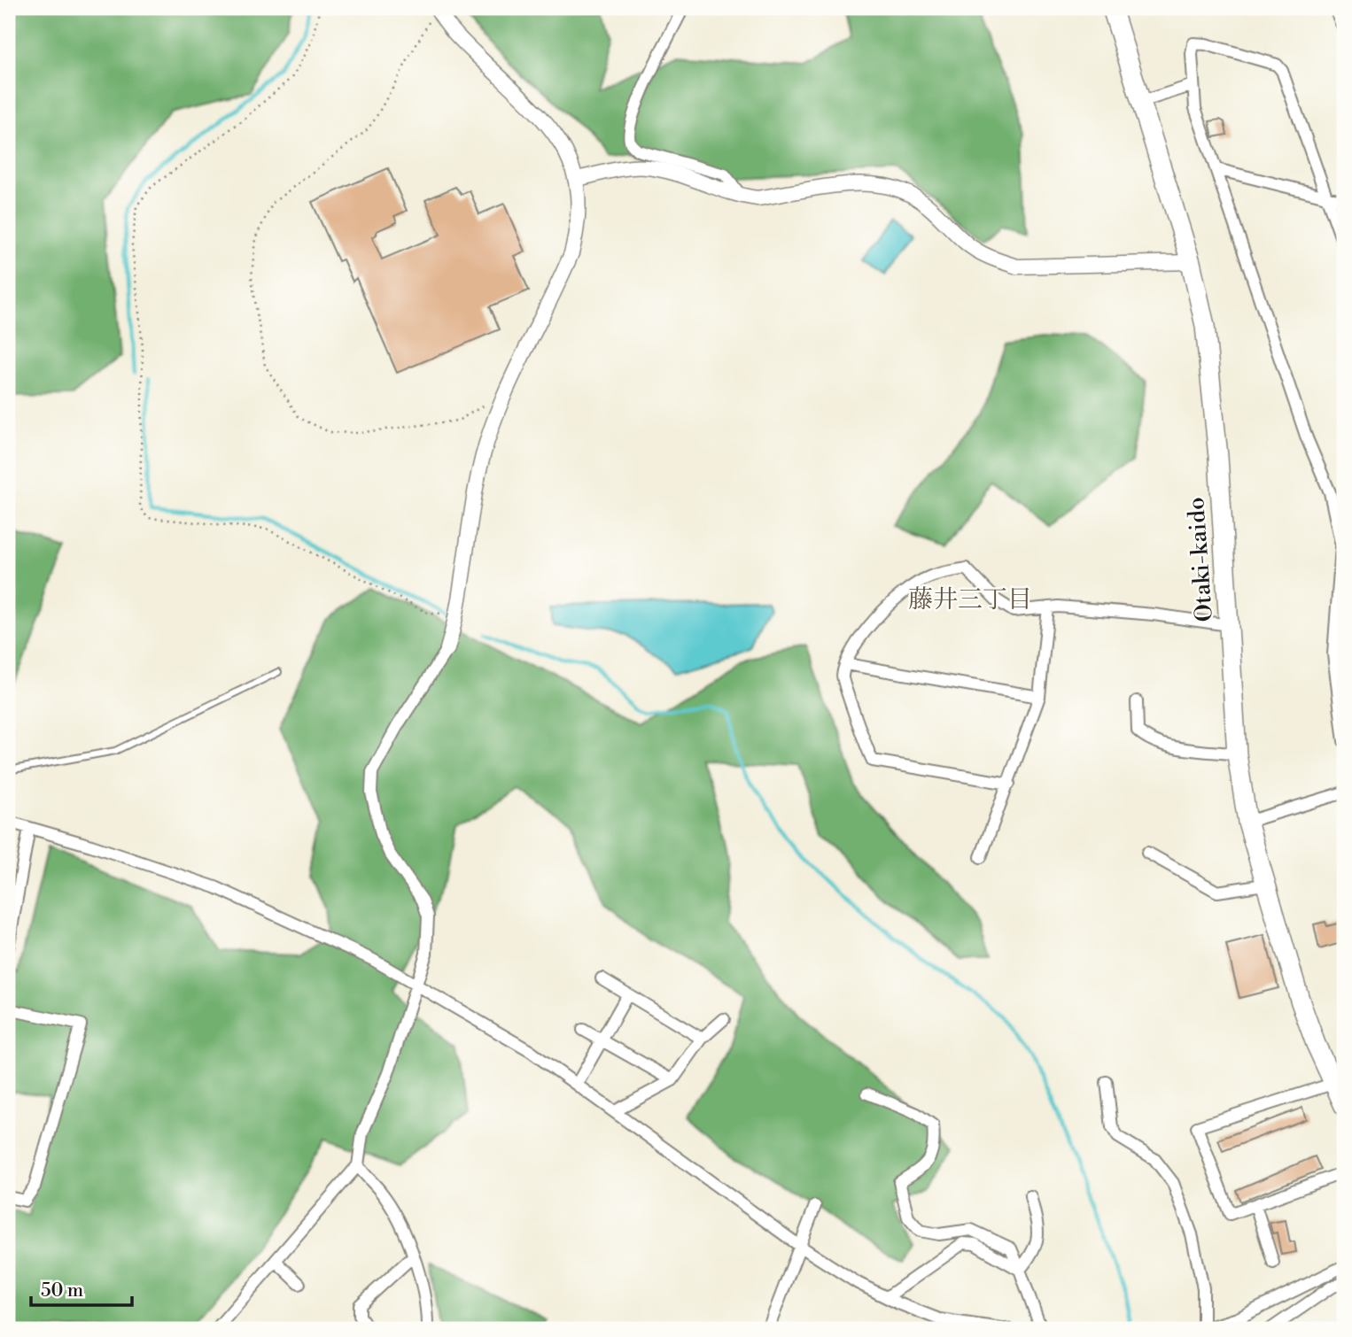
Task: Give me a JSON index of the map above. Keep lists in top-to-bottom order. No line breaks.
{"streets":{"highway":["Otaki-kaido"]},"districts":["藤井三丁目"],"scale_bar":"50 m"}
